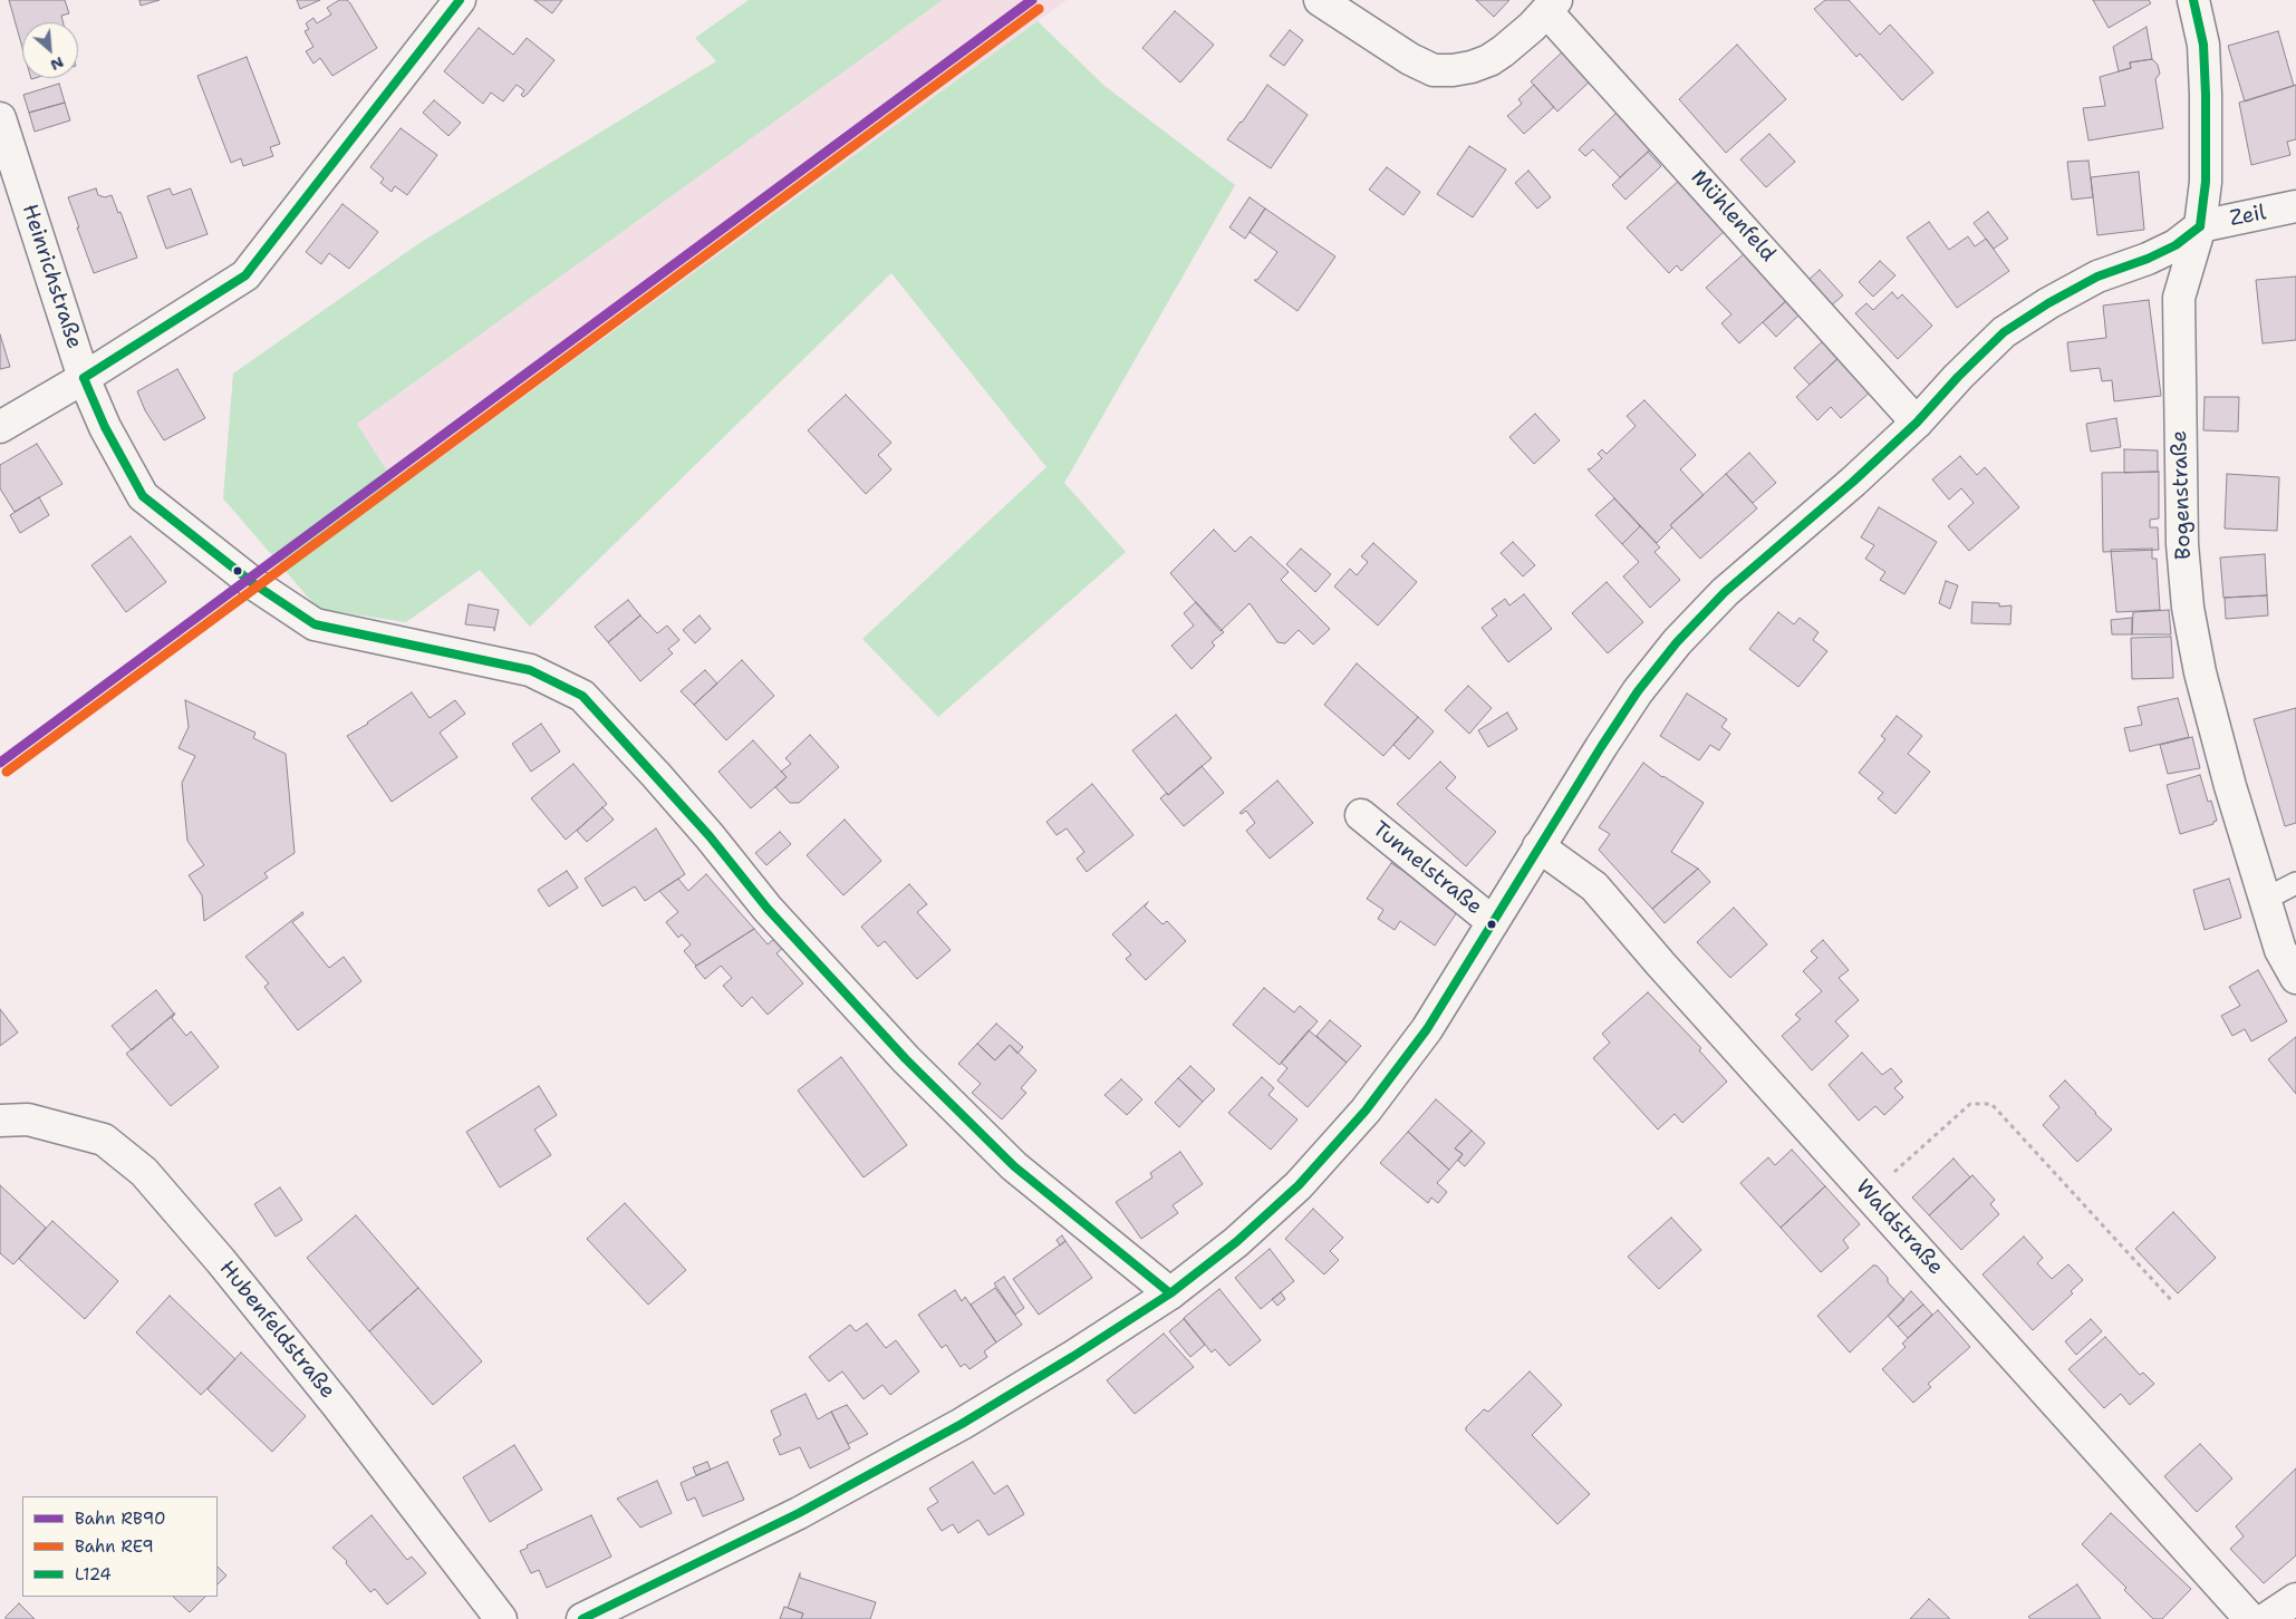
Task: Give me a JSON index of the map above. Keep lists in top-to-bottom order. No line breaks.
{"streets":{"street":["Mühlenfeld","Zeil","Heinrichstraße","Bogenstraße","Tunnelstraße","Waldstraße","Hubenfeldstraße"]},"crossings":[["Zeil","Bogenstraße"]],"lines":["rail line RB90","transit line L124","rail line RE9"],"legend":["Bahn RB90","Bahn RE9","L124"],"north":"bottom right"}
